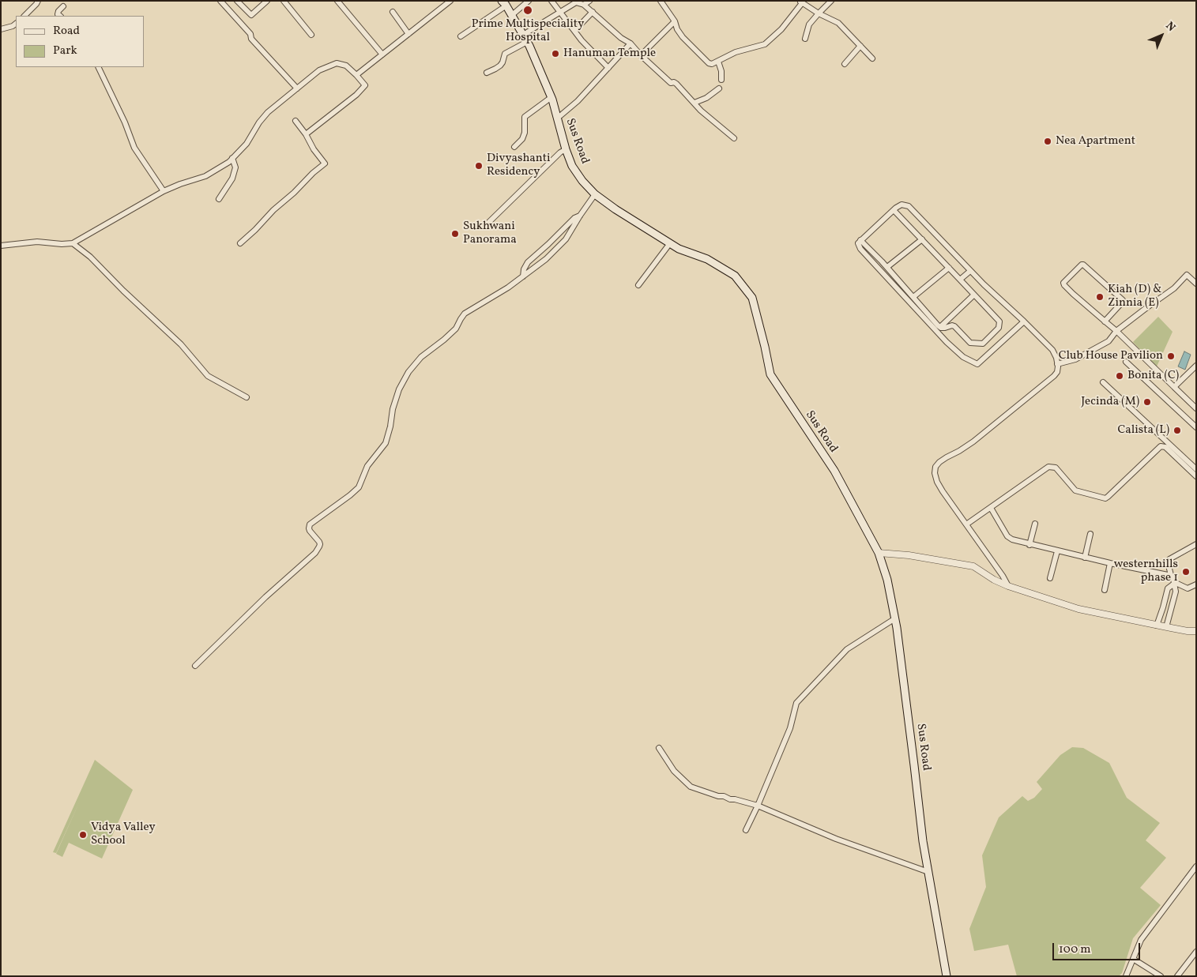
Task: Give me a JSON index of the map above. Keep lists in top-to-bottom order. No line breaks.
{"streets":{"main road":["Sus Road"]},"places":["Prime Multispeciality Hospital","Hanuman Temple","Nea Apartment","Divyashanti Residency","Sukhwani Panorama","Kiah (D) & Zinnia (E)","Club House Pavilion","Bonita (C)","Jecinda (M)","Calista (L)","westernhills phase 1","Vidya Valley School"],"legend":["Road","Park"],"scale_bar":"100 m","north":"top right"}
